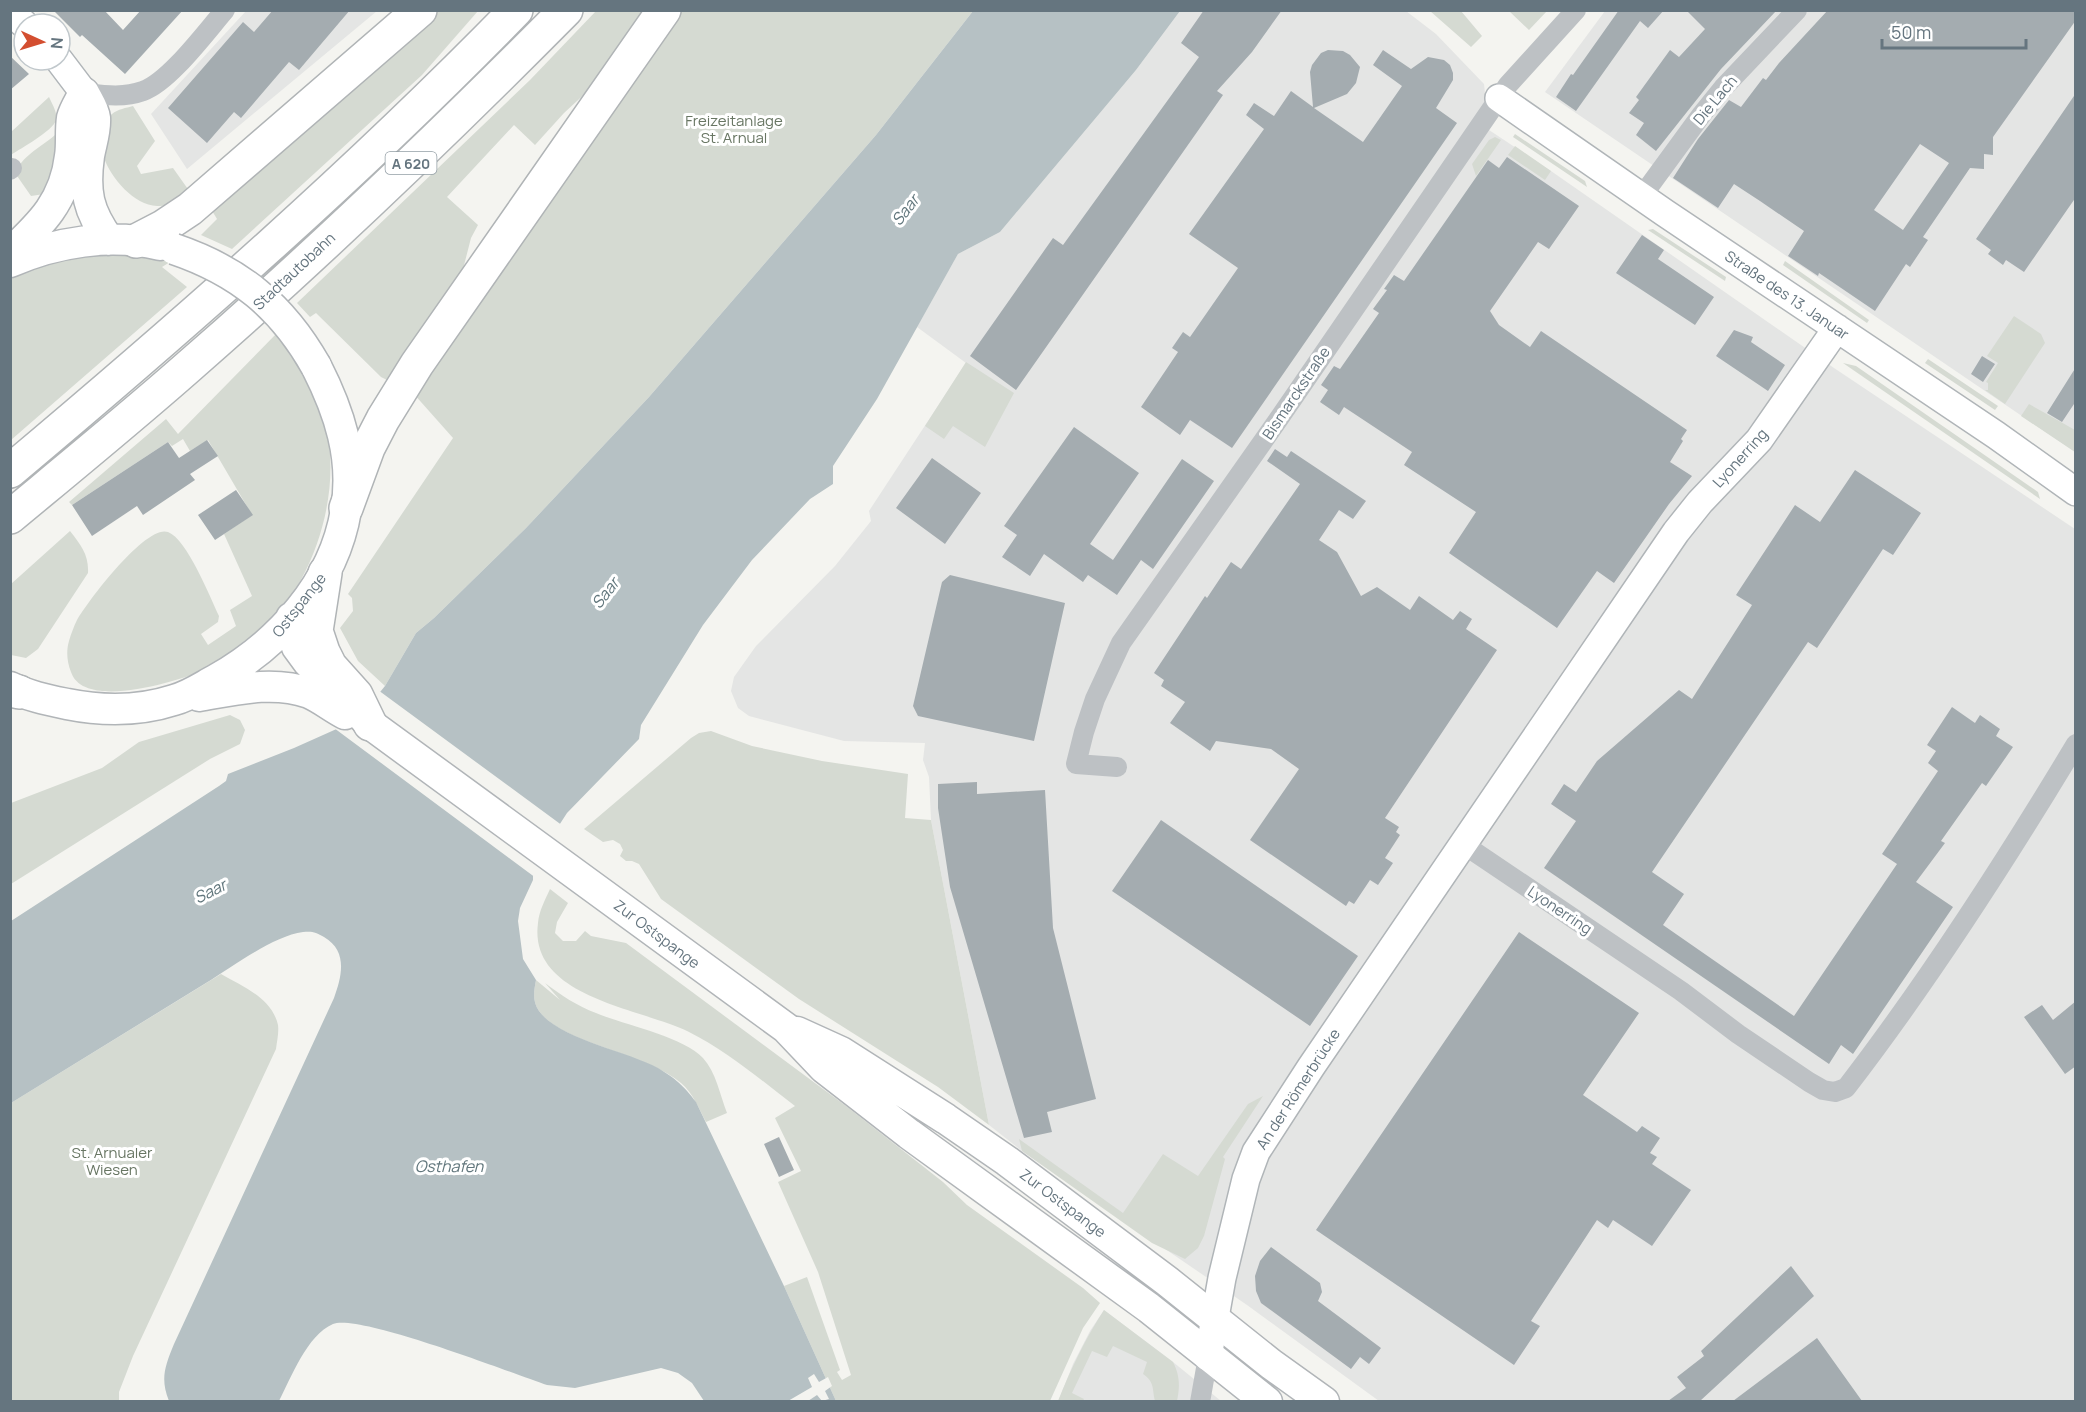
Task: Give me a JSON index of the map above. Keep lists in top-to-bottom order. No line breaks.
{"streets":{"highway":["A 620","Stadtautobahn"],"main road":["Ostspange","Zur Ostspange"],"street":["Die Lach","Straße des 13. Januar","Bismarckstraße","Lyonerring","An der Römerbrücke"]},"crossings":[["Die Lach","Straße des 13. Januar"],["Straße des 13. Januar","Bismarckstraße"],["Straße des 13. Januar","Lyonerring"],["Lyonerring","An der Römerbrücke"],["Zur Ostspange","An der Römerbrücke"]],"water":["Saar","Osthafen"],"parks":["Freizeitanlage St. Arnual","St. Arnualer Wiesen"],"scale_bar":"50 m","north":"right"}
